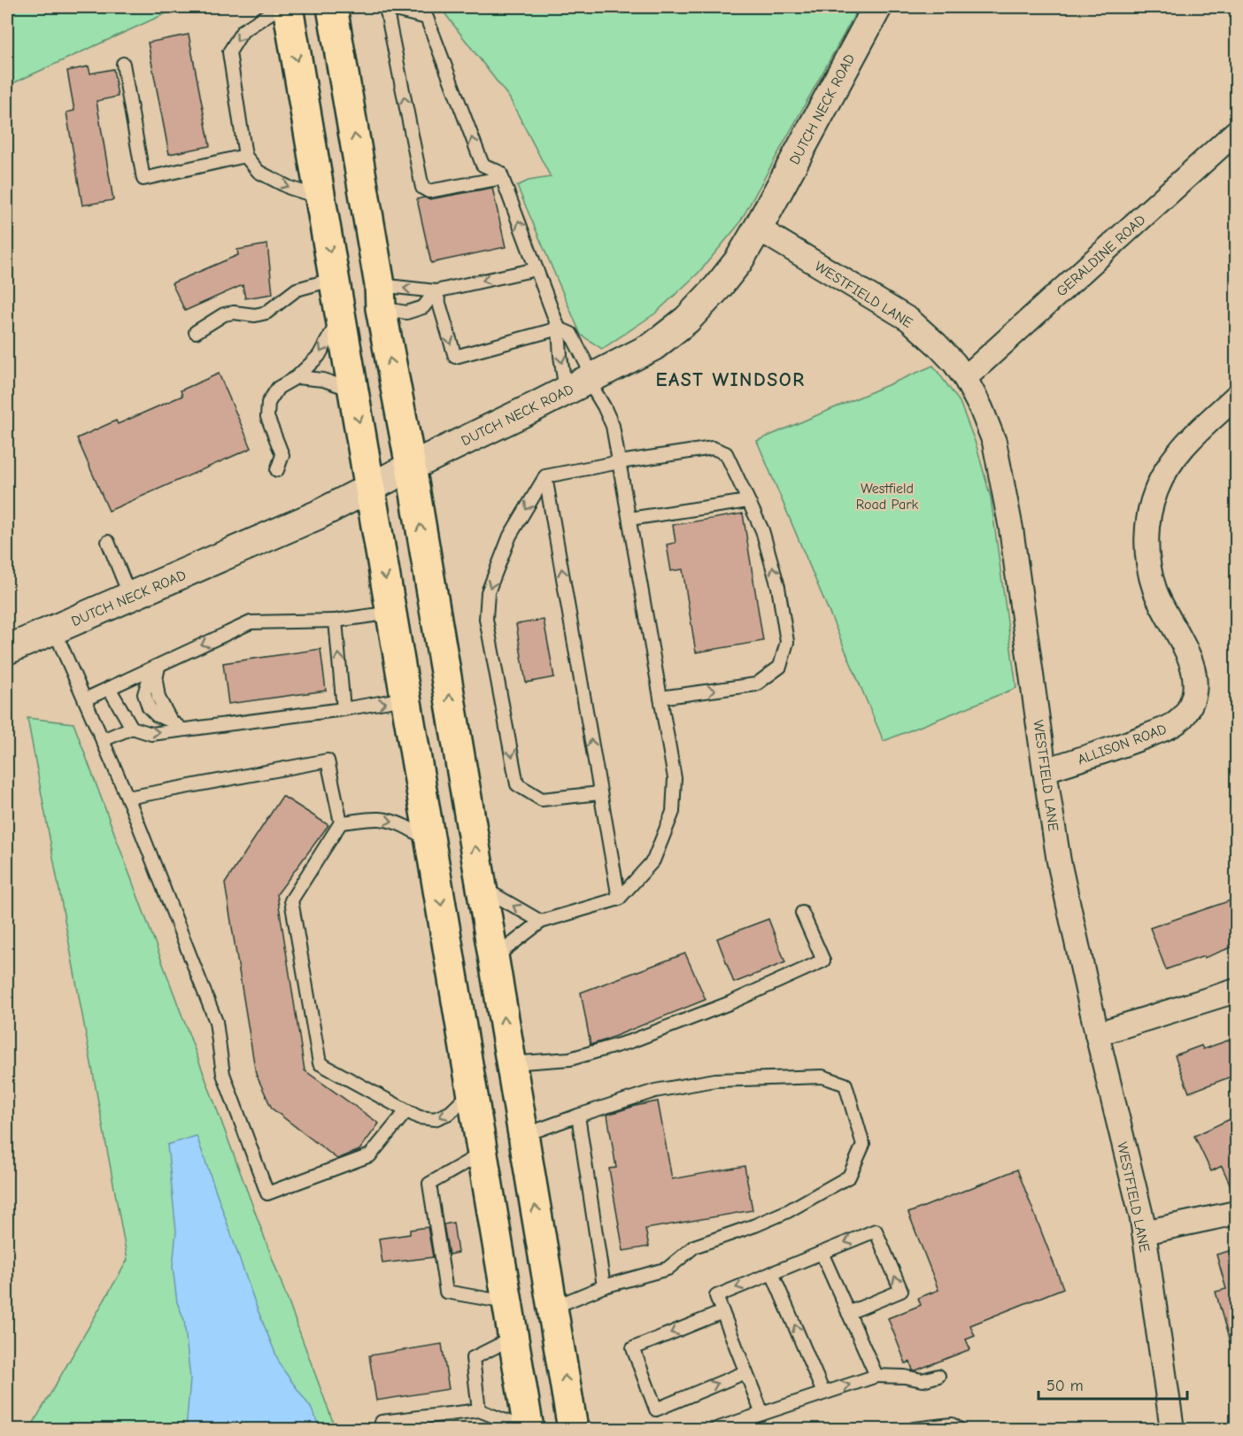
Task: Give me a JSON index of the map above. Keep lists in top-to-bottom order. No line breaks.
{"streets":{"street":["DUTCH NECK ROAD","GERALDINE ROAD","WESTFIELD LANE","ALLISON ROAD"]},"crossings":[["DUTCH NECK ROAD","WESTFIELD LANE"],["GERALDINE ROAD","WESTFIELD LANE"],["WESTFIELD LANE","ALLISON ROAD"]],"districts":["EAST WINDSOR"],"parks":["Westfield Road Park"],"scale_bar":"50 m"}
